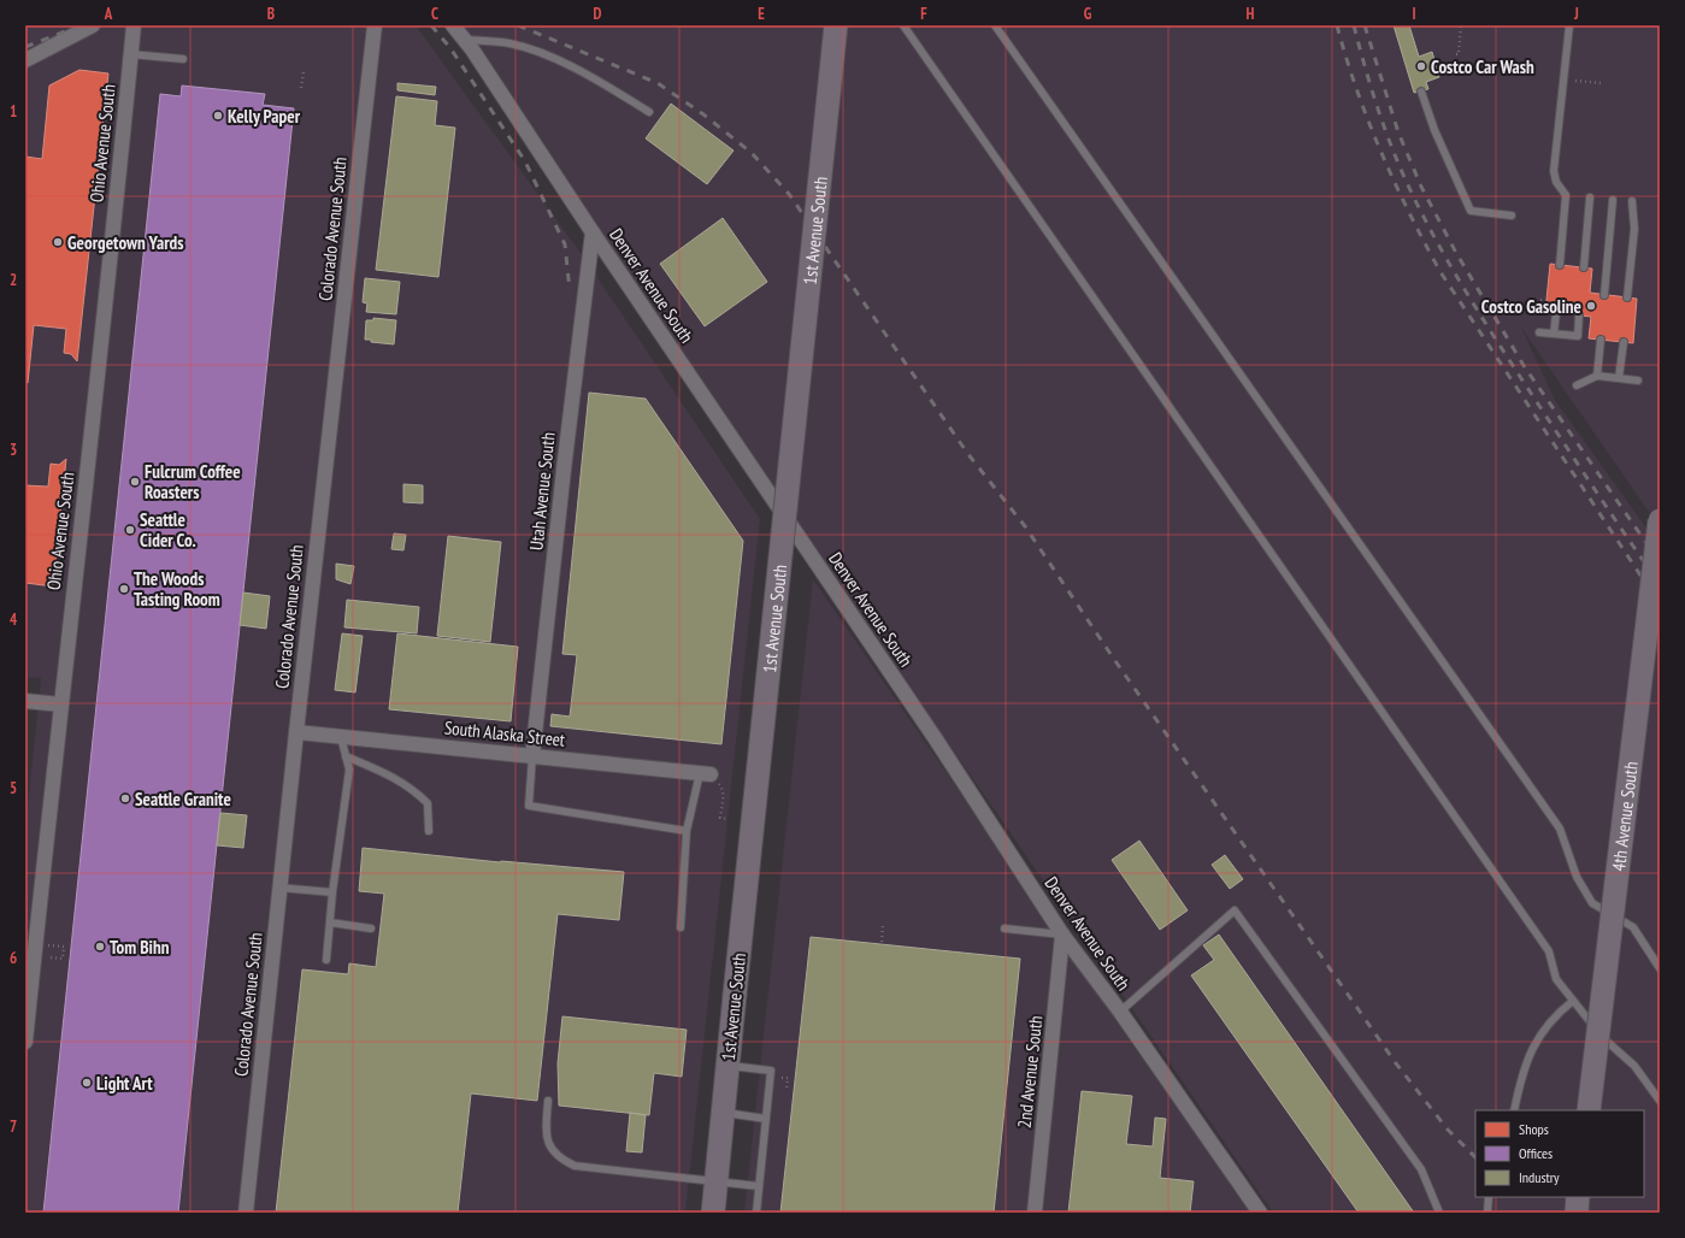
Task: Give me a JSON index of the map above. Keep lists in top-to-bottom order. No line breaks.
{"streets":{"main road":["1st Avenue South","4th Avenue South"],"street":["Ohio Avenue South","Colorado Avenue South","Denver Avenue South","Utah Avenue South","South Alaska Street","2nd Avenue South"]},"crossings":[["Colorado Avenue South","South Alaska Street"],["Denver Avenue South","Utah Avenue South"],["Denver Avenue South","2nd Avenue South"],["Utah Avenue South","South Alaska Street"]],"places":["Costco Car Wash","Kelly Paper","Georgetown Yards","Costco Gasoline","Fulcrum Coffee Roasters","Seattle Cider Co.","The Woods Tasting Room","Seattle Granite","Tom Bihn","Light Art"],"legend":["Shops","Offices","Industry"],"grid":{"columns":["A","B","C","D","E","F","G","H","I","J"],"rows":["1","2","3","4","5","6","7"]}}
